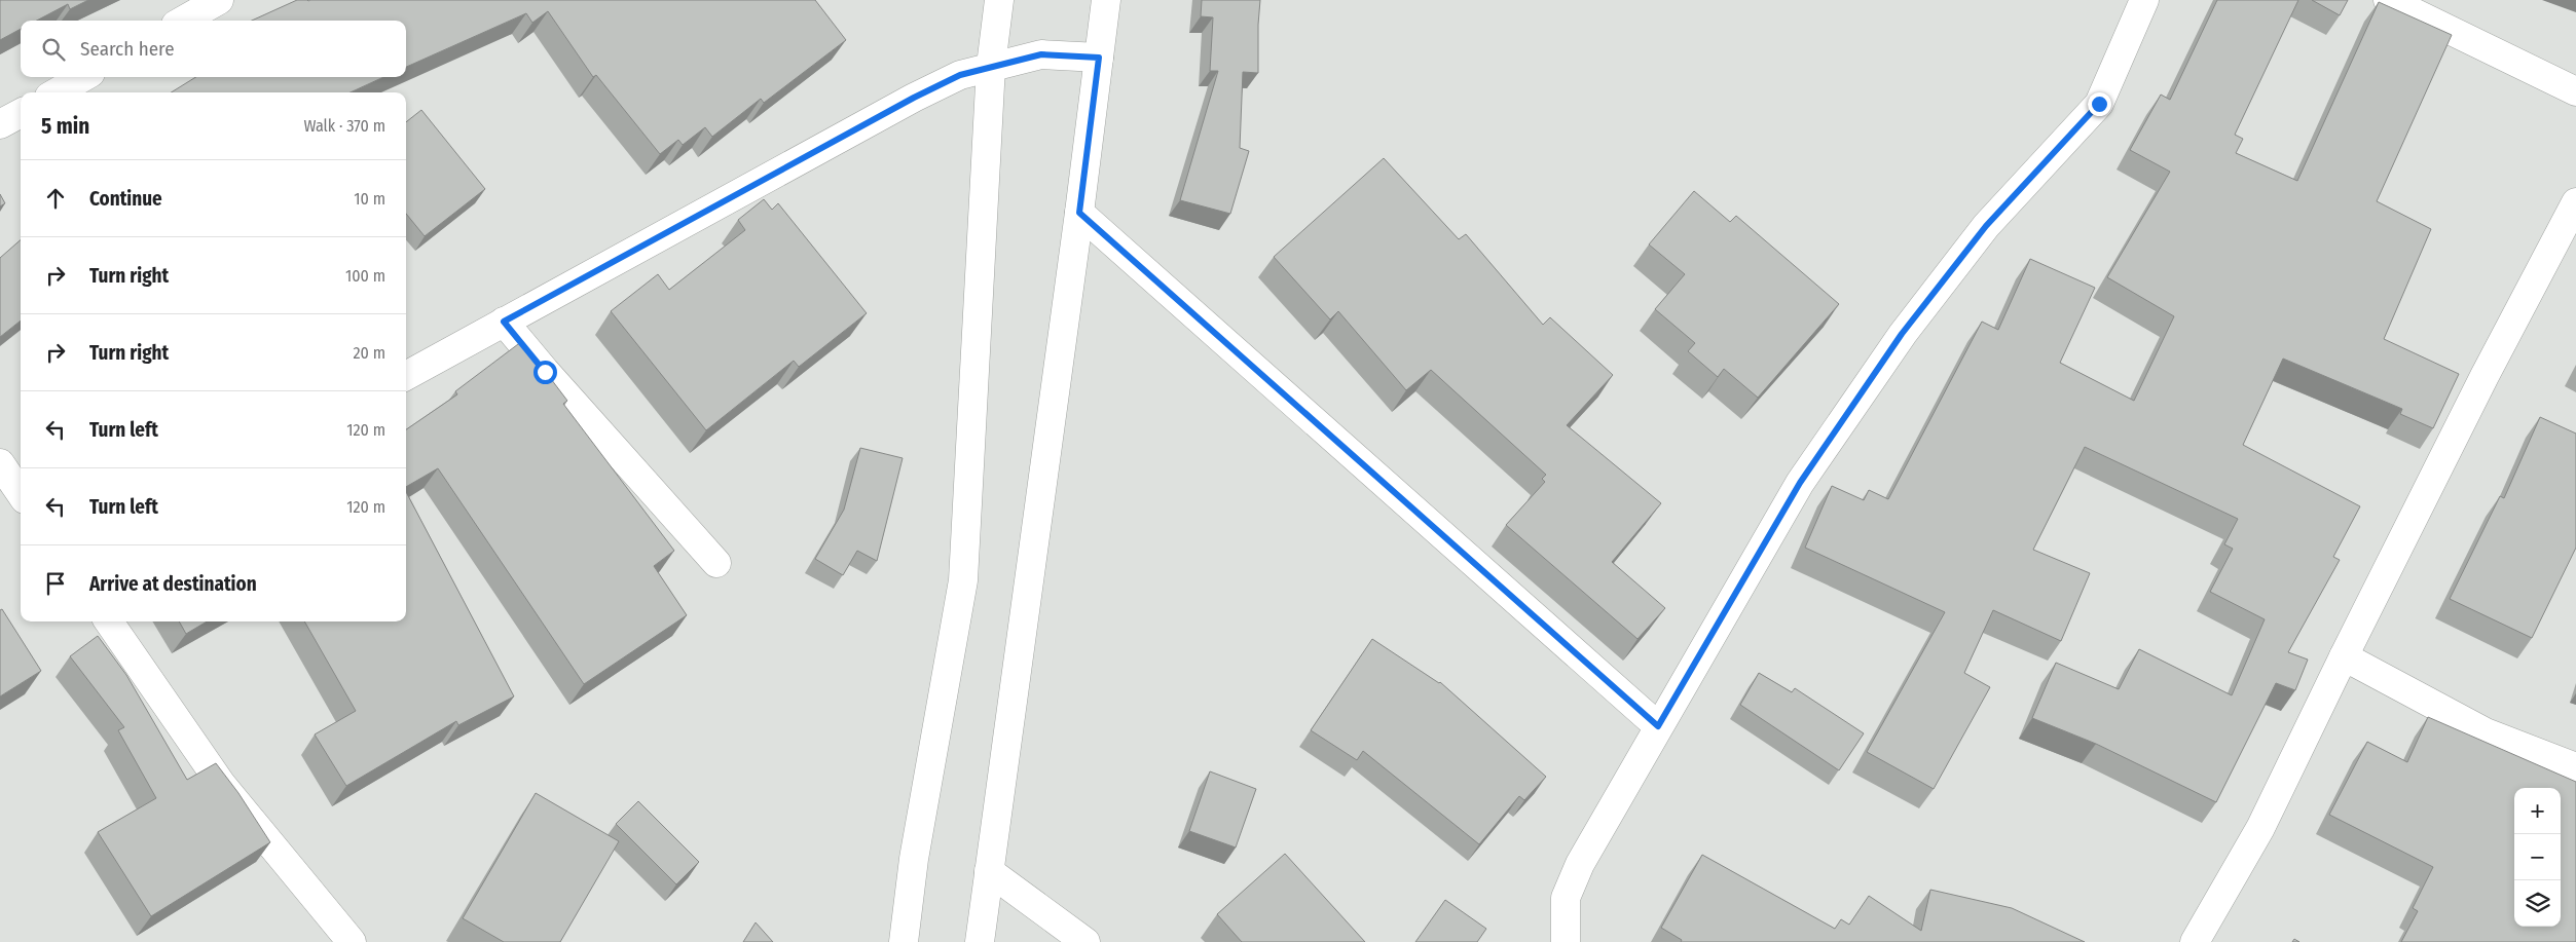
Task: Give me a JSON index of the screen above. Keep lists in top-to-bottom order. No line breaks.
{"page":{"search":"Search here","heading":["5 min","Walk · 370 m"],"list":[["Continue","10 m"],["Turn right","100 m"],["Turn right","20 m"],["Turn left","120 m"],["Turn left","120 m"],"Arrive at destination"],"map_buttons":["+","−"]}}
